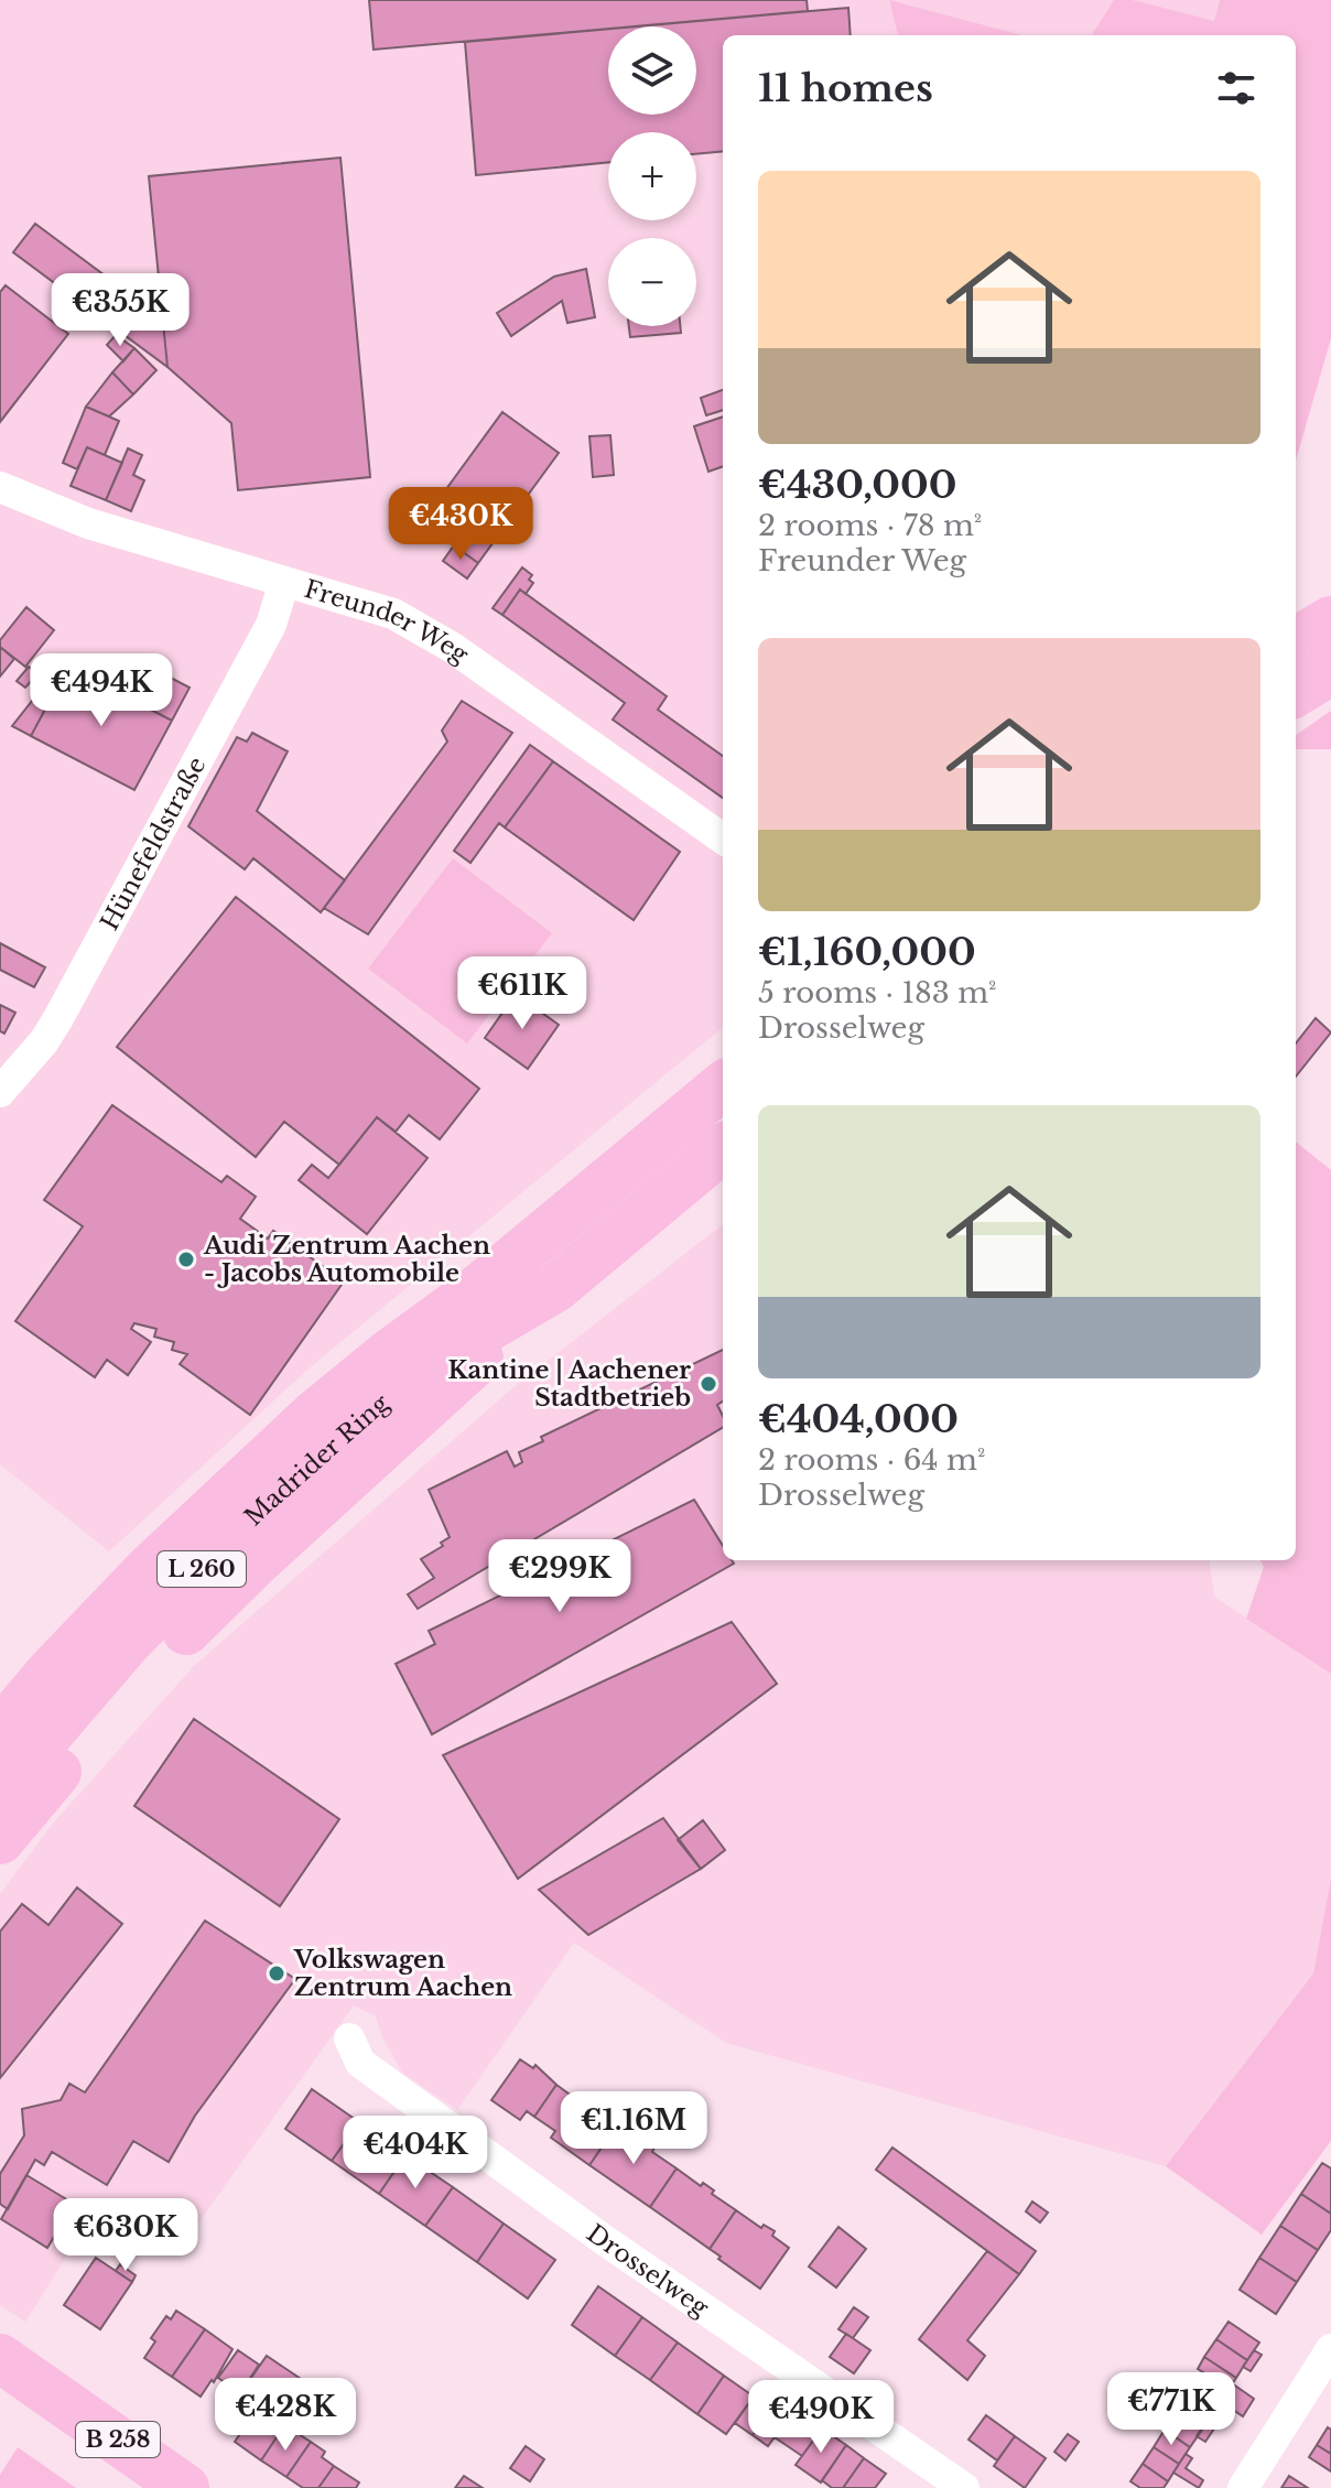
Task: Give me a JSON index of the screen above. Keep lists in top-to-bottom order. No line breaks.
{"streets":{"main road":["Madrider Ring","L 260","B 258"],"street":["Freunder Weg","Hünefeldstraße","Drosselweg"]},"crossings":[["Freunder Weg","Hünefeldstraße"]],"places":["Audi Zentrum Aachen - Jacobs Automobile","Kantine | Aachener Stadtbetrieb","Volkswagen Zentrum Aachen"],"page":{"map_buttons":["+","−"],"heading":"11 homes","list":[{"name":"€430,000","note":"2 rooms · 78 m² · Freunder Weg"},{"name":"€1,160,000","note":"5 rooms · 183 m² · Drosselweg"},{"name":"€404,000","note":"2 rooms · 64 m² · Drosselweg"}],"price":["€355K","€430K","€494K","€611K","€299K","€1.16M","€404K","€630K","€771K","€428K","€490K"]}}
